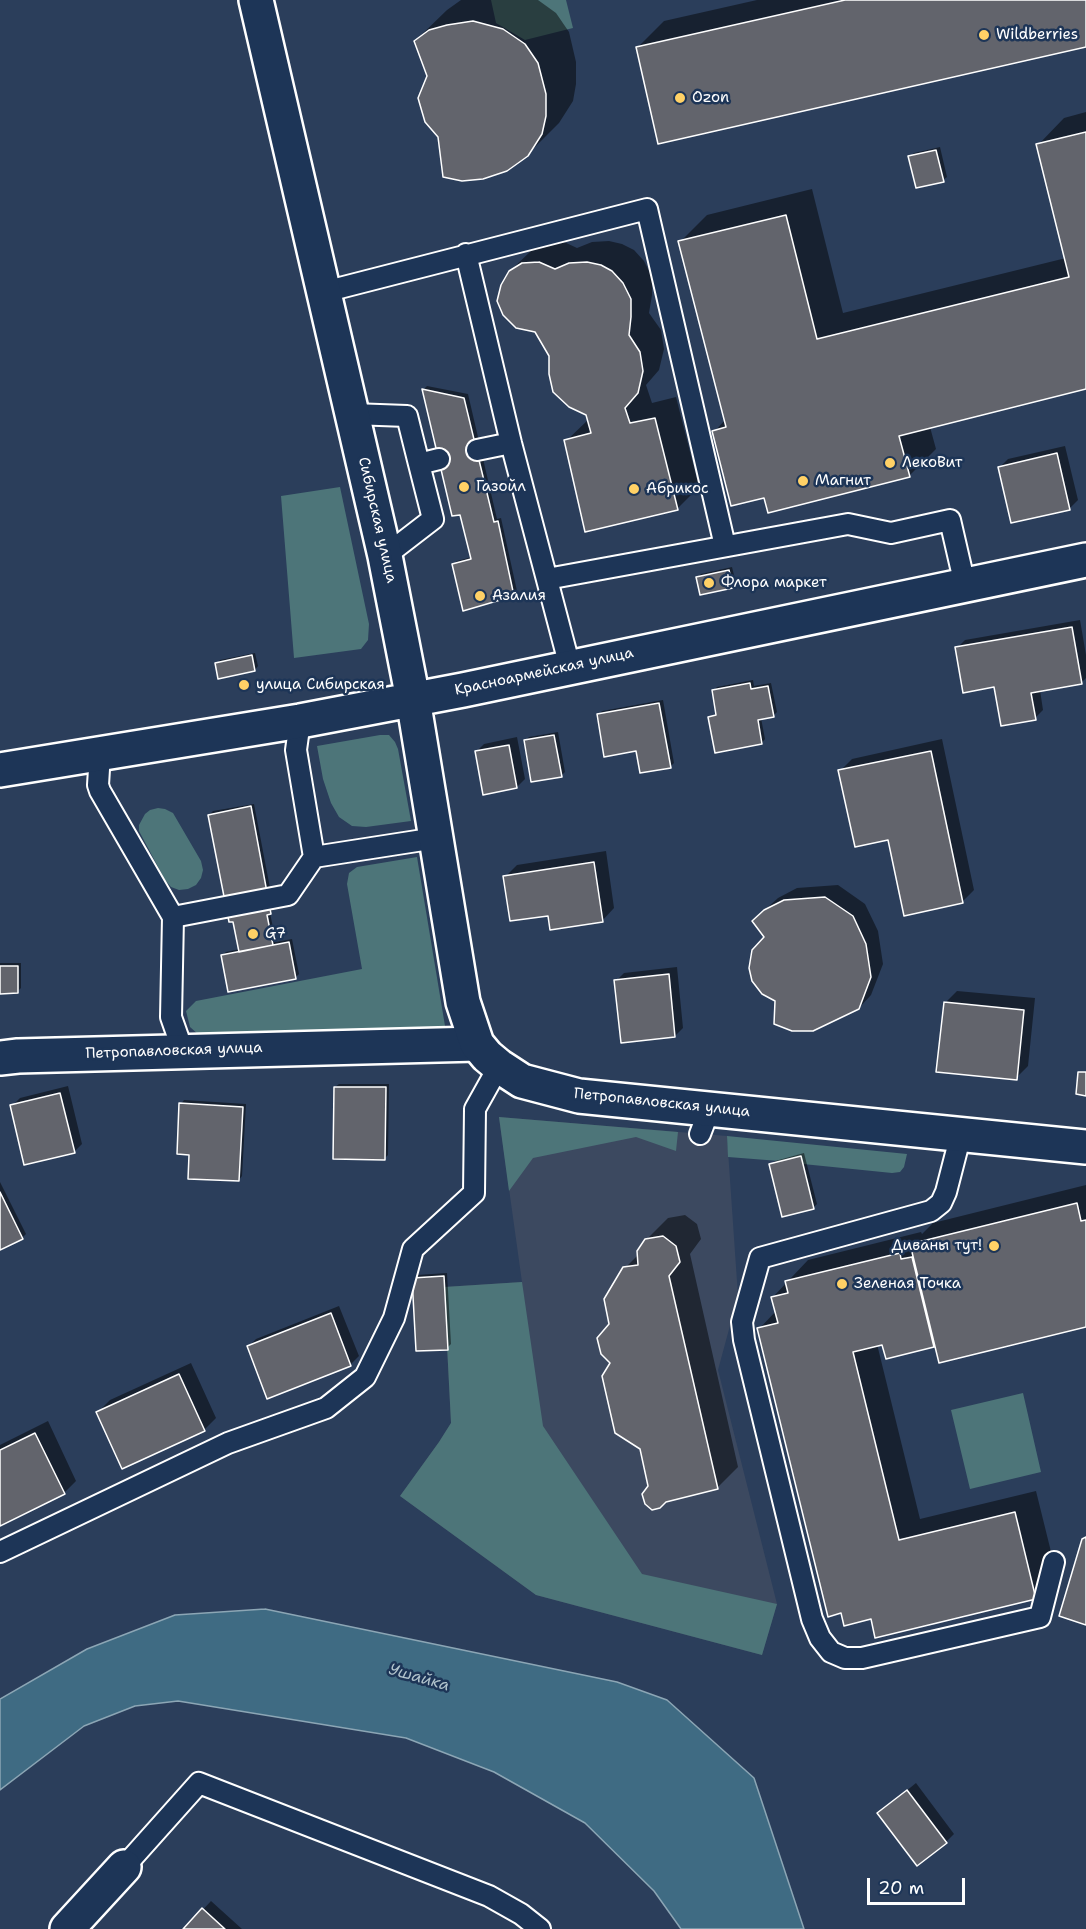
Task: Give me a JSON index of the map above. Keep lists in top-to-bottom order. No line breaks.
{"streets":{"main road":["Сибирская улица","Красноармейская улица","Петропавловская улица"]},"crossings":[["Сибирская улица","Красноармейская улица"],["Сибирская улица","Петропавловская улица"]],"water":["Ушайка"],"places":["Wildberries","Ozon","ЛекоВит","Магнит","Газойл","Абрикос","Флора маркет","Азалия","улица Сибирская","G7","Диваны тут!","Зеленая Точка"],"scale_bar":"20 m"}
